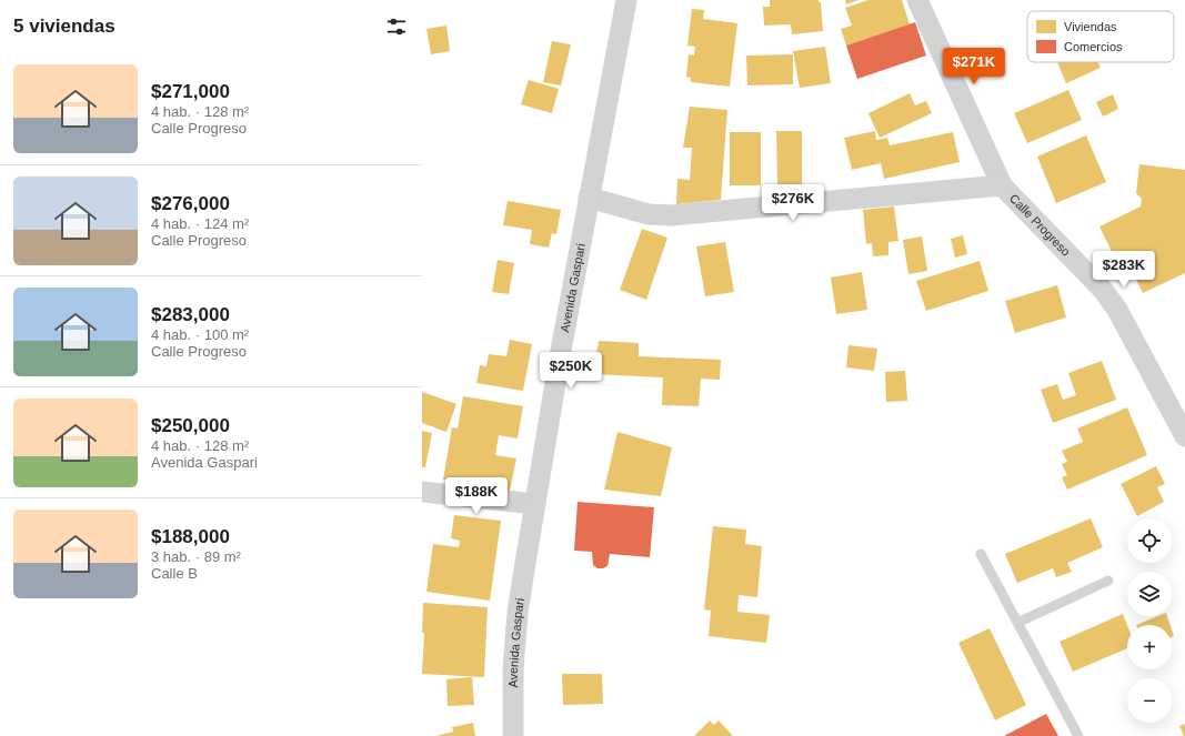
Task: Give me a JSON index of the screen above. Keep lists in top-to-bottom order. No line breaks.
{"streets":{"street":["Calle Progreso","Avenida Gaspari"]},"legend":["Viviendas","Comercios"],"page":{"heading":"5 viviendas","price":["$271K","$276K","$283K","$250K","$188K"],"list":[{"name":"$271,000","note":"4 hab. · 128 m² · Calle Progreso"},{"name":"$276,000","note":"4 hab. · 124 m² · Calle Progreso"},{"name":"$283,000","note":"4 hab. · 100 m² · Calle Progreso"},{"name":"$250,000","note":"4 hab. · 128 m² · Avenida Gaspari"},{"name":"$188,000","note":"3 hab. · 89 m² · Calle B"}],"map_buttons":["+","−"]}}
